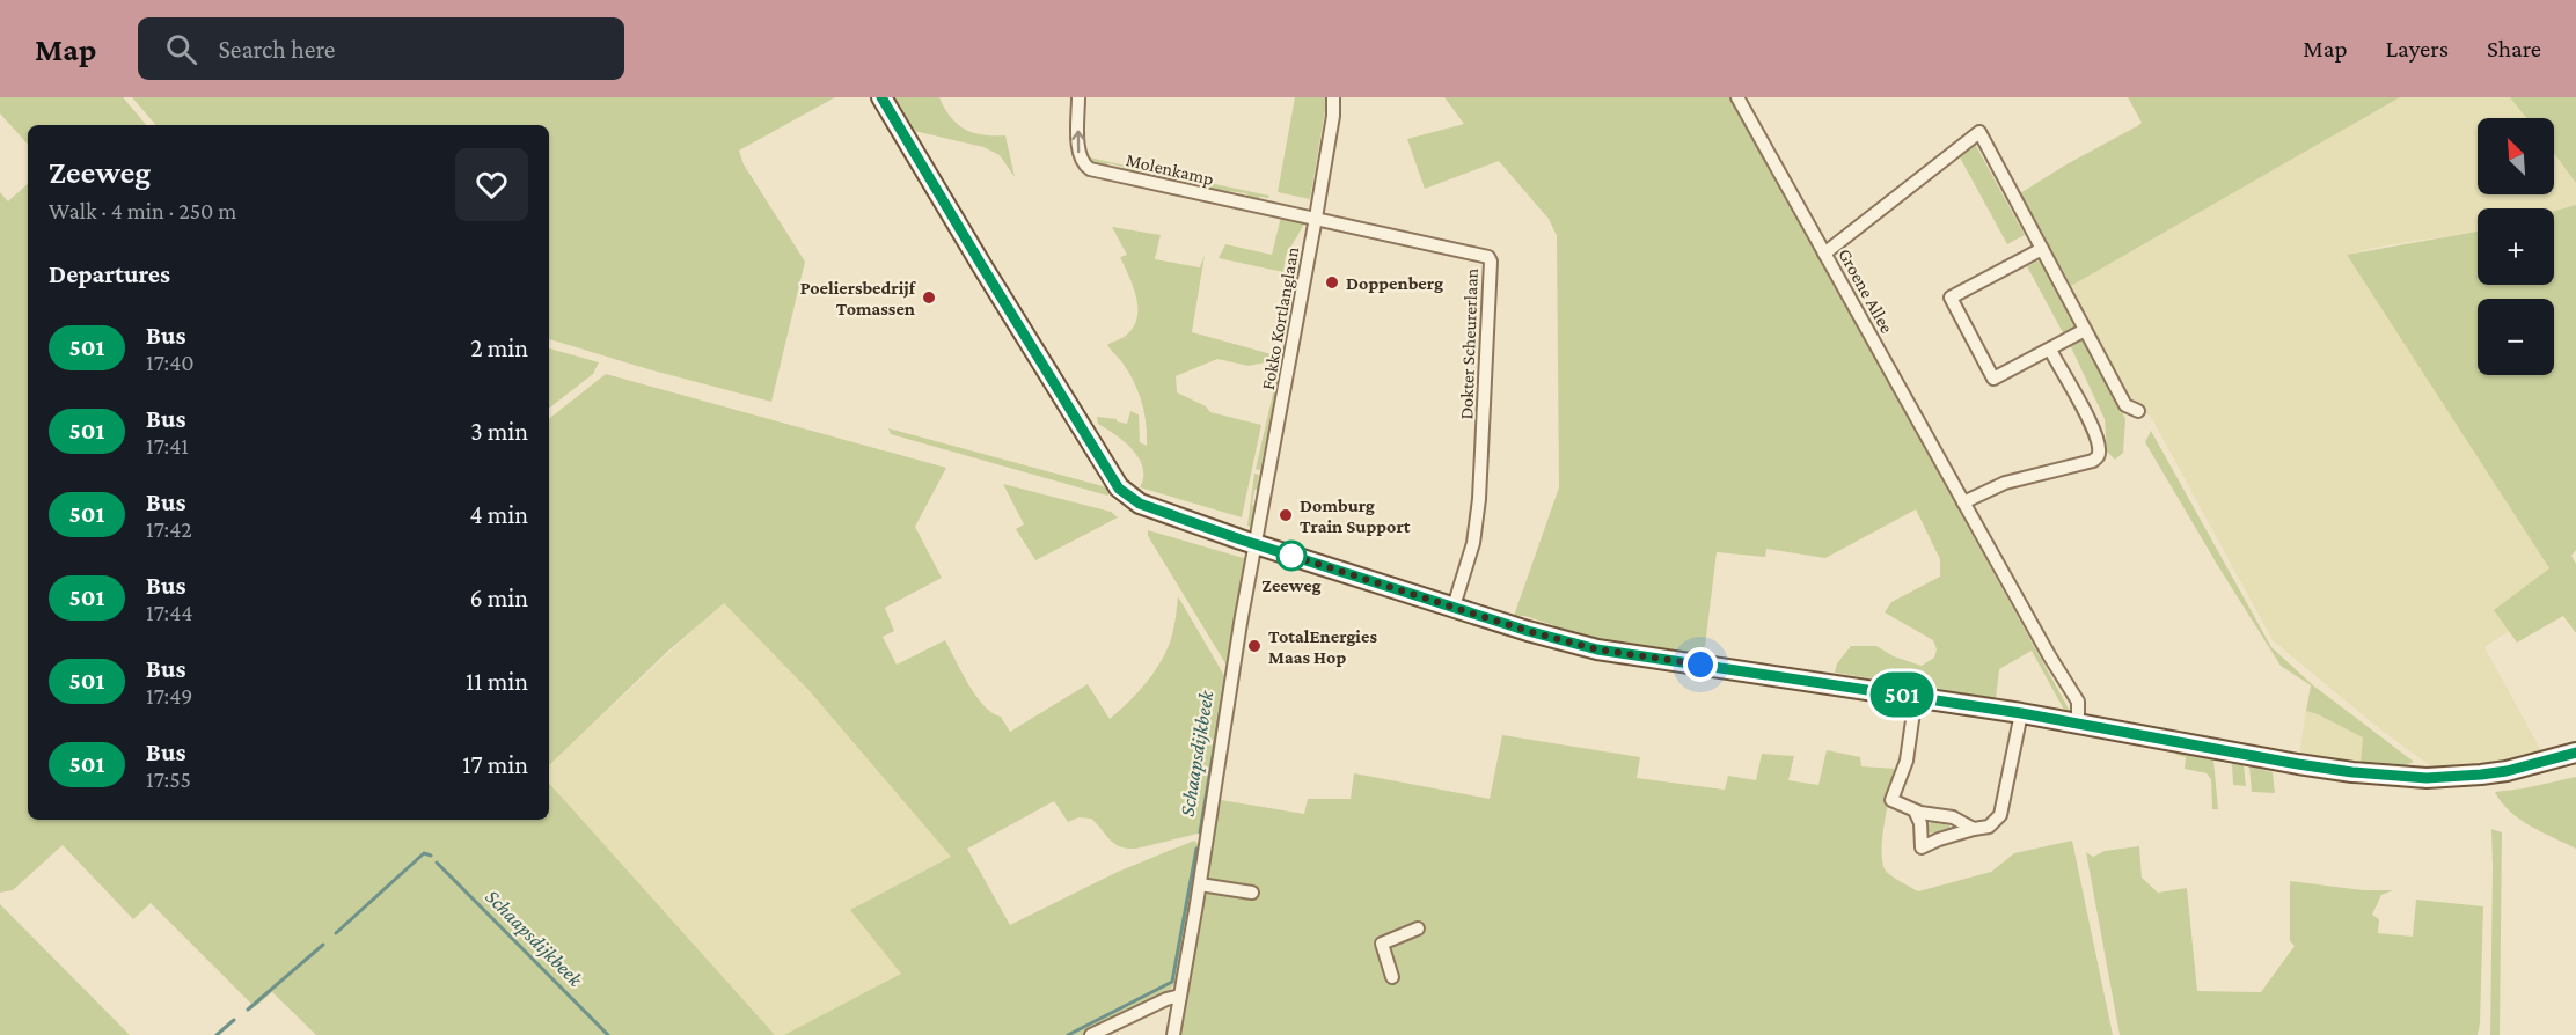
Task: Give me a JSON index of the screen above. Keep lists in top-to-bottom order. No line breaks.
{"streets":{"street":["Molenkamp","Groene Allee","Fokko Kortlanglaan","Dokter Scheurerlaan"]},"crossings":[["Molenkamp","Fokko Kortlanglaan"],["Molenkamp","Dokter Scheurerlaan"],["Fokko Kortlanglaan","Dokter Scheurerlaan"]],"one_way":["Molenkamp"],"water":["Schaapsdijkbeek"],"places":["Doppenberg","Poeliersbedrijf Tomassen","Domburg Train Support","Zeeweg","TotalEnergies Maas Hop"],"lines":["bus line 501"],"north":"top left","page":{"header":"Map","search":"Search here","nav":["Map","Layers","Share"],"on_map":"501","map_buttons":["+","−"],"heading":[["Zeeweg","Walk · 4 min · 250 m"],"Departures"],"list":[{"mark":"501","name":"Bus","note":"17:40","value":"2 min"},{"mark":"501","name":"Bus","note":"17:41","value":"3 min"},{"mark":"501","name":"Bus","note":"17:42","value":"4 min"},{"mark":"501","name":"Bus","note":"17:44","value":"6 min"},{"mark":"501","name":"Bus","note":"17:49","value":"11 min"},{"mark":"501","name":"Bus","note":"17:55","value":"17 min"}]}}
